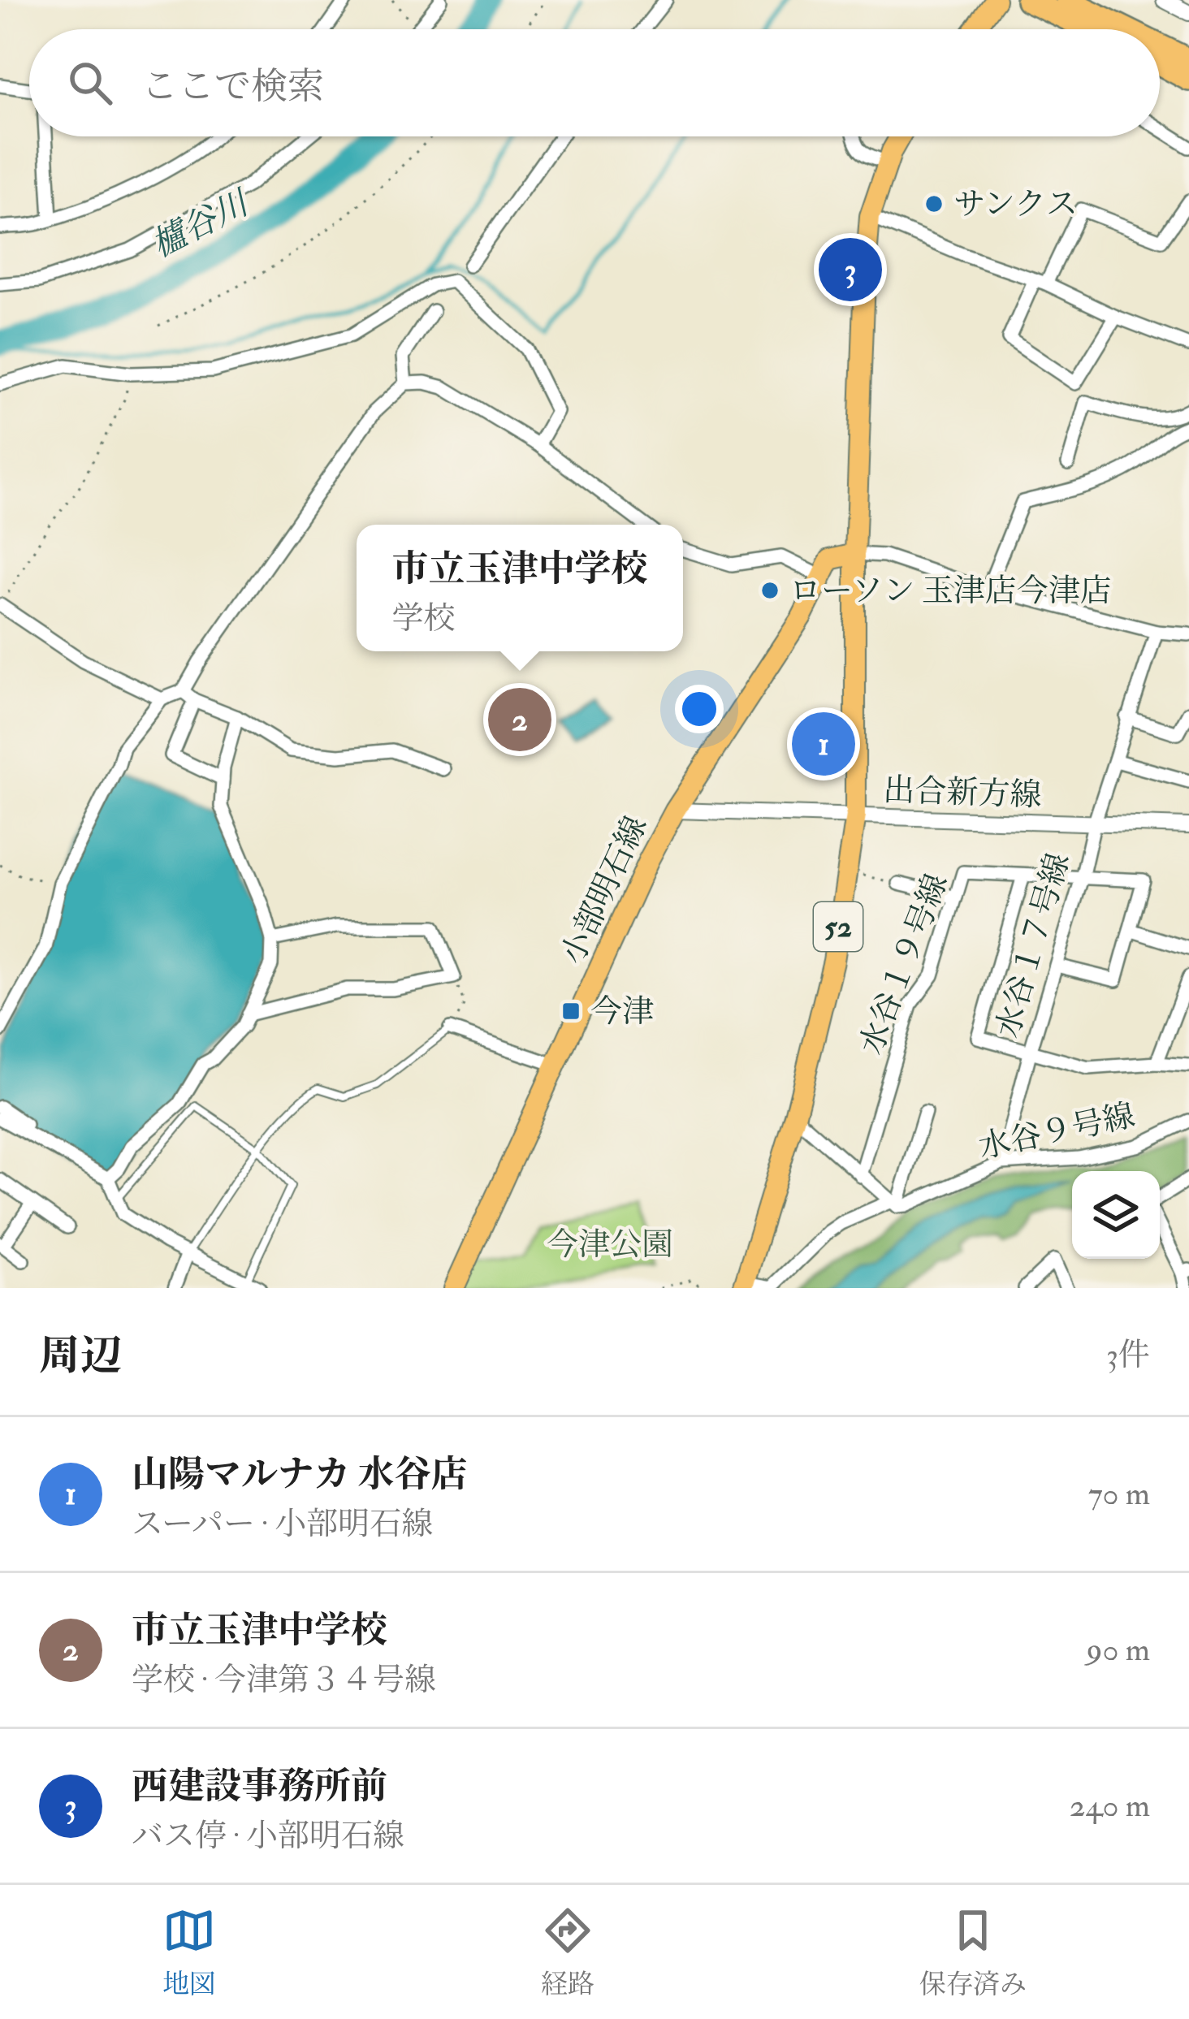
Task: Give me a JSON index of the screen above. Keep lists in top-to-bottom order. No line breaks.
{"streets":{"main road":["小部明石線","52"],"street":["出合新方線","水谷１７号線","水谷１９号線","水谷９号線"]},"crossings":[["出合新方線","小部明石線"],["出合新方線","52"],["出合新方線","水谷１７号線"],["52","水谷９号線"],["水谷１７号線","水谷１９号線"],["水谷１７号線","水谷９号線"]],"water":["櫨谷川"],"parks":["今津公園"],"places":{"other":["サンクス","ローソン 玉津店今津店"],"transit":["今津"]},"page":{"search":"ここで検索","pins":["3","2","1"],"popup":["市立玉津中学校","学校"],"heading":["周辺","3件"],"list":[{"mark":"1","name":"山陽マルナカ 水谷店","note":"スーパー · 小部明石線","value":"70 m"},{"mark":"2","name":"市立玉津中学校","note":"学校 · 今津第３４号線","value":"90 m"},{"mark":"3","name":"西建設事務所前","note":"バス停 · 小部明石線","value":"240 m"}],"nav":["地図","経路","保存済み"]}}
